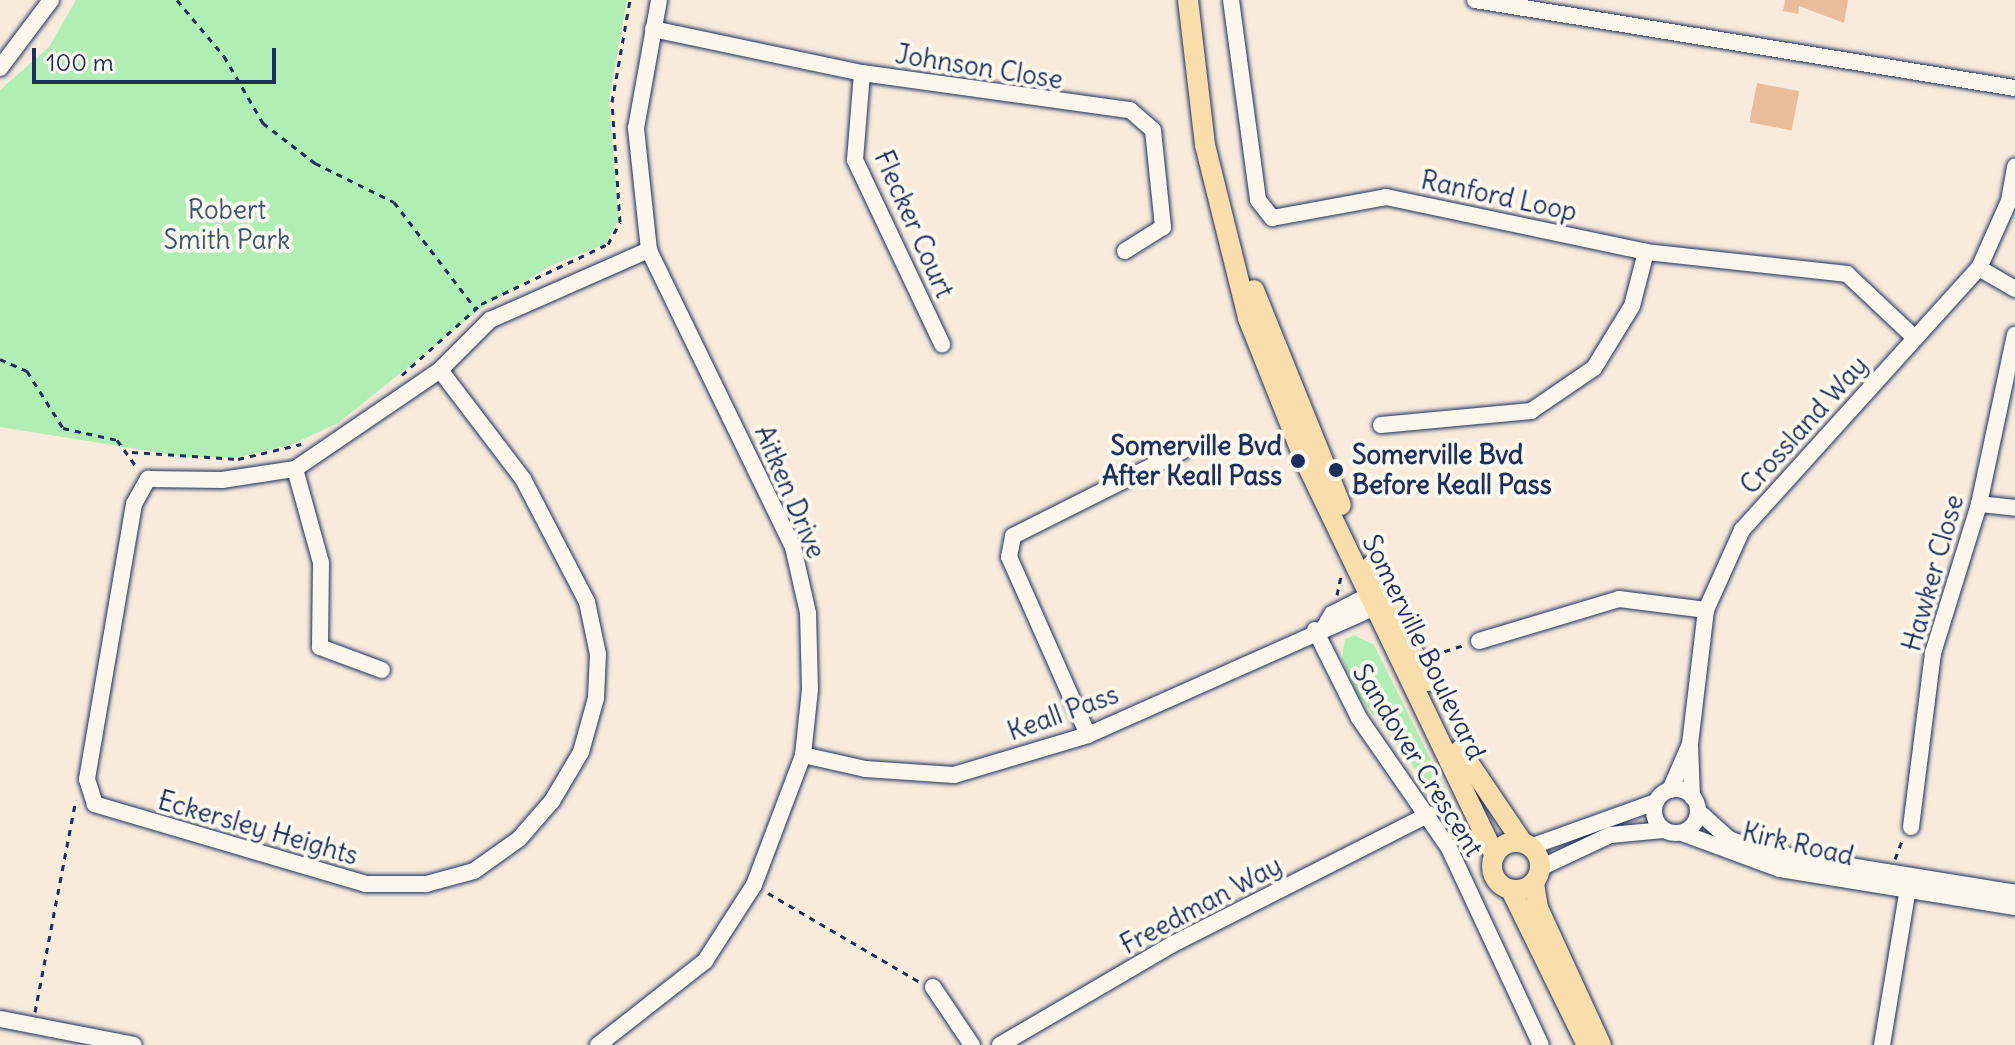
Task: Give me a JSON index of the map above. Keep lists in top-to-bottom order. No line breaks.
{"streets":{"main road":["Somerville Boulevard"],"street":["Johnson Close","Ranford Loop","Flecker Court","Crossland Way","Aitken Drive","Hawker Close","Keall Pass","Sandover Crescent","Eckersley Heights","Kirk Road","Freedman Way"]},"crossings":[["Johnson Close","Flecker Court"],["Johnson Close","Aitken Drive"],["Ranford Loop","Crossland Way"],["Crossland Way","Kirk Road"],["Aitken Drive","Keall Pass"],["Somerville Boulevard","Keall Pass"],["Keall Pass","Sandover Crescent"],["Sandover Crescent","Freedman Way"]],"parks":["Robert Smith Park"],"places":["Somerville Bvd After Keall Pass","Somerville Bvd Before Keall Pass"],"scale_bar":"100 m"}
